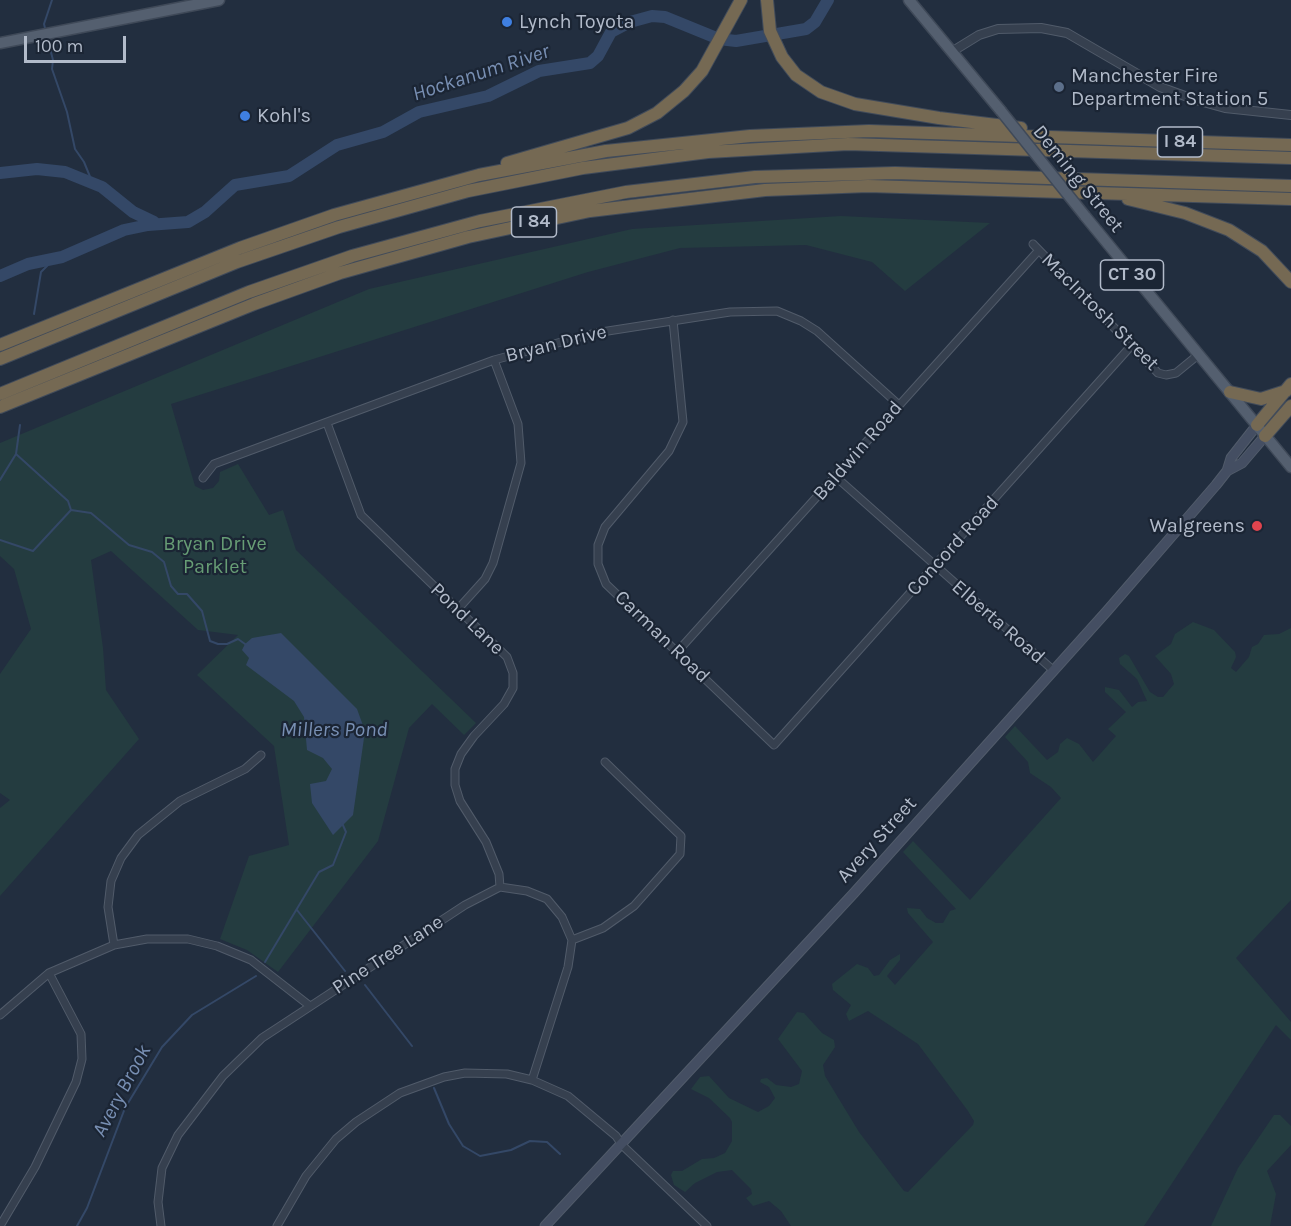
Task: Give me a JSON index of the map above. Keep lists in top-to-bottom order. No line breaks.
{"streets":{"highway":["I 84"],"main road":["Deming Street","CT 30","Avery Street"],"street":["MacIntosh Street","Bryan Drive","Baldwin Road","Concord Road","Pond Lane","Elberta Road","Carman Road","Pine Tree Lane"]},"crossings":[["Deming Street","CT 30"],["Deming Street","MacIntosh Street"],["Deming Street","Avery Street"],["MacIntosh Street","Baldwin Road"],["MacIntosh Street","Concord Road"],["Bryan Drive","Baldwin Road"],["Bryan Drive","Pond Lane"],["Bryan Drive","Carman Road"],["Baldwin Road","Elberta Road"],["Baldwin Road","Carman Road"],["Concord Road","Elberta Road"],["Concord Road","Carman Road"],["Pond Lane","Pine Tree Lane"],["Elberta Road","Avery Street"]],"water":["Hockanum River","Millers Pond","Avery Brook"],"parks":["Bryan Drive Parklet"],"places":["Lynch Toyota","Manchester Fire Department Station 5","Kohl's","Walgreens"],"scale_bar":"100 m"}
